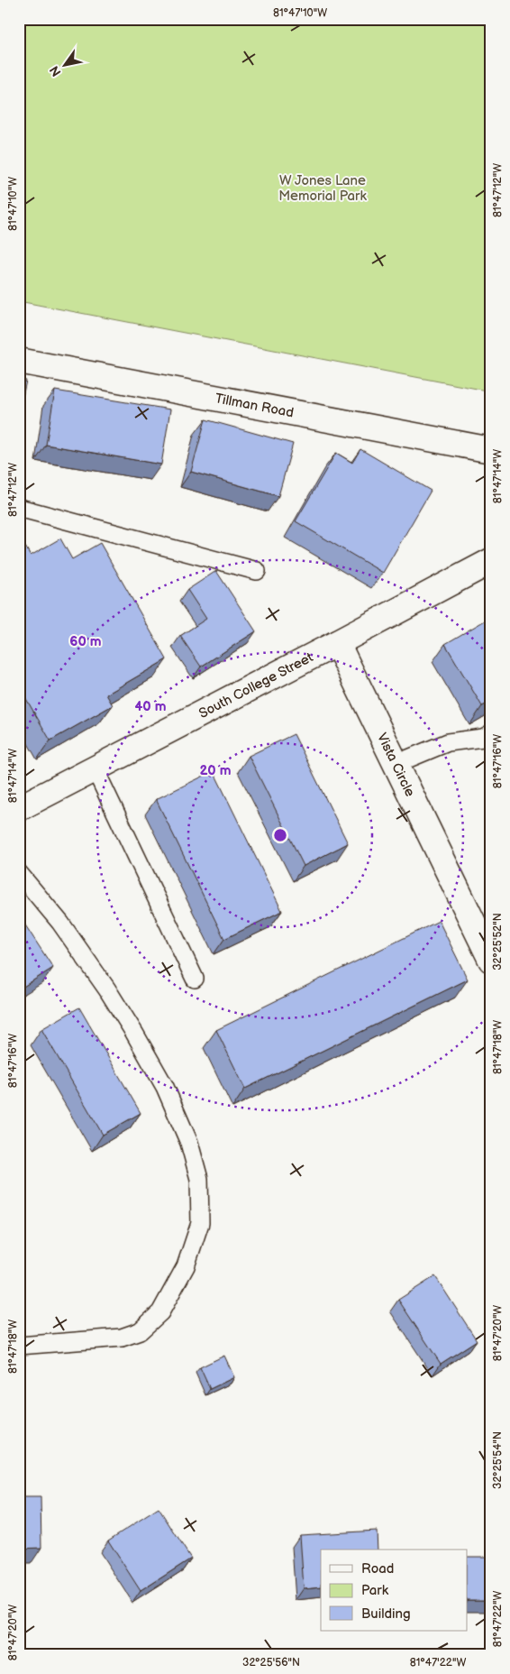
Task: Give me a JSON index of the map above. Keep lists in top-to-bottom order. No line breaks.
{"streets":{"street":["Tillman Road","South College Street","Vista Circle"]},"crossings":[["South College Street","Vista Circle"]],"parks":["W Jones Lane Memorial Park"],"legend":["Road","Park","Building"],"north":"bottom left","coordinates":["81°47'10\"W","81°47'12\"W","81°47'14\"W","81°47'16\"W","32°25'52\"N","81°47'18\"W","81°47'20\"W","32°25'54\"N","81°47'22\"W","32°25'56\"N"],"rings":["60 m","40 m","20 m"]}
